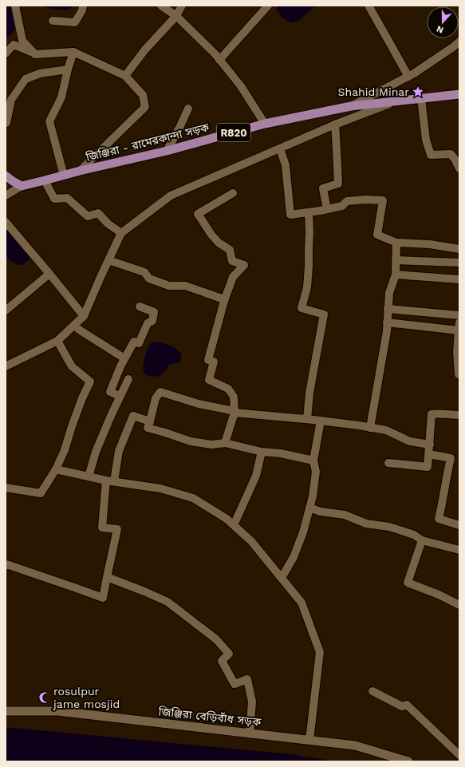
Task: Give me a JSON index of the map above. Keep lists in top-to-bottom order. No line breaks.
{"streets":{"main road":["R820","জিঞ্জিরা - রামেরকান্দা সড়ক"],"street":["জিঞ্জিরা বেড়িবাঁধ সড়ক"]},"places":{"place":["Shahid Minar"],"mosque":["rosulpur jame mosjid"]},"north":"bottom"}
